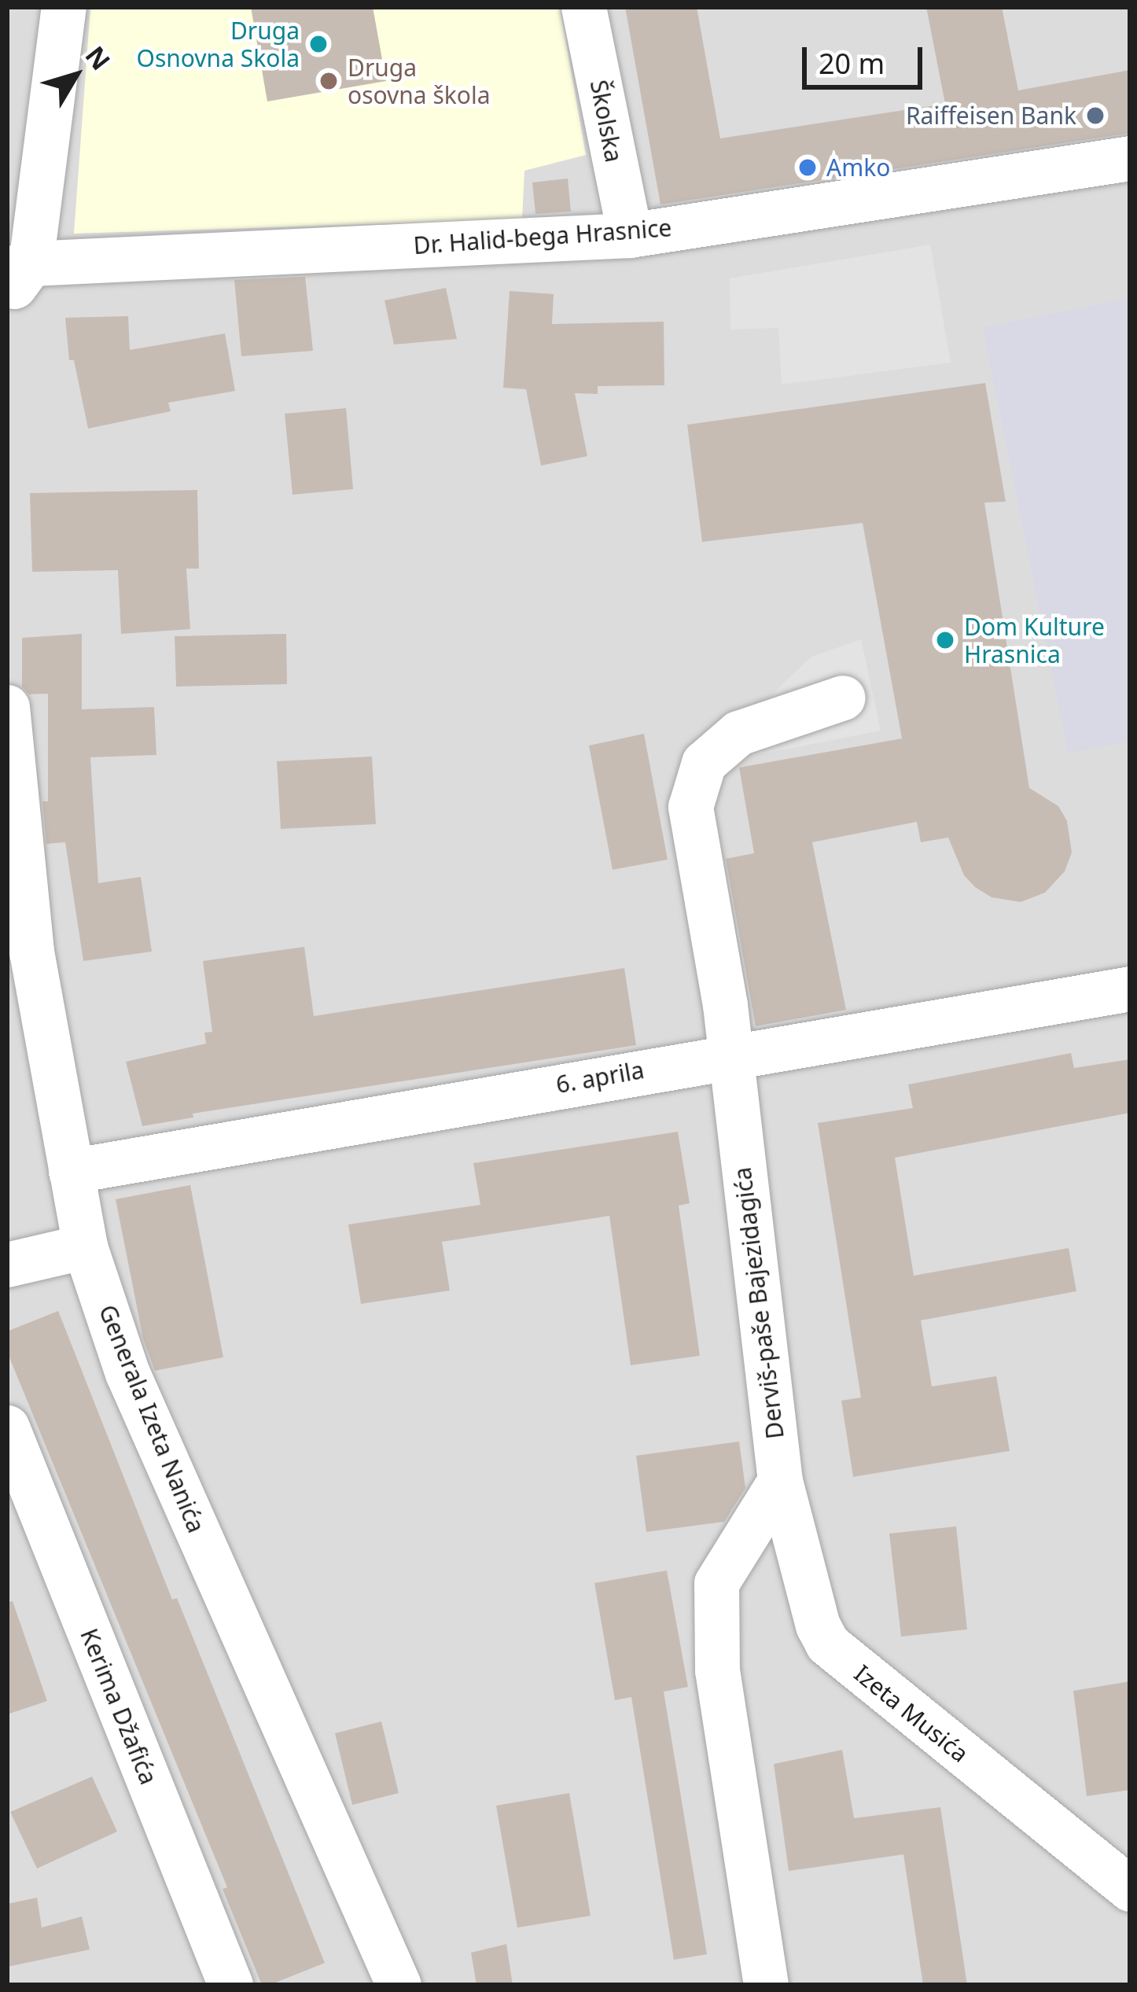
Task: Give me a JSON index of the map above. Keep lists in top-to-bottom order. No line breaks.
{"streets":{"street":["Školska","Dr. Halid-bega Hrasnice","6. aprila","Derviš-paše Bajezidagića","Generala Izeta Nanića","Kerima Džafića","Izeta Musića"]},"crossings":[["Školska","Dr. Halid-bega Hrasnice"],["6. aprila","Derviš-paše Bajezidagića"],["6. aprila","Generala Izeta Nanića"],["Derviš-paše Bajezidagića","Izeta Musića"]],"places":["Druga Osnovna Skola","Druga osovna škola","Raiffeisen Bank","Amko","Dom Kulture Hrasnica"],"scale_bar":"20 m","north":"top right"}
